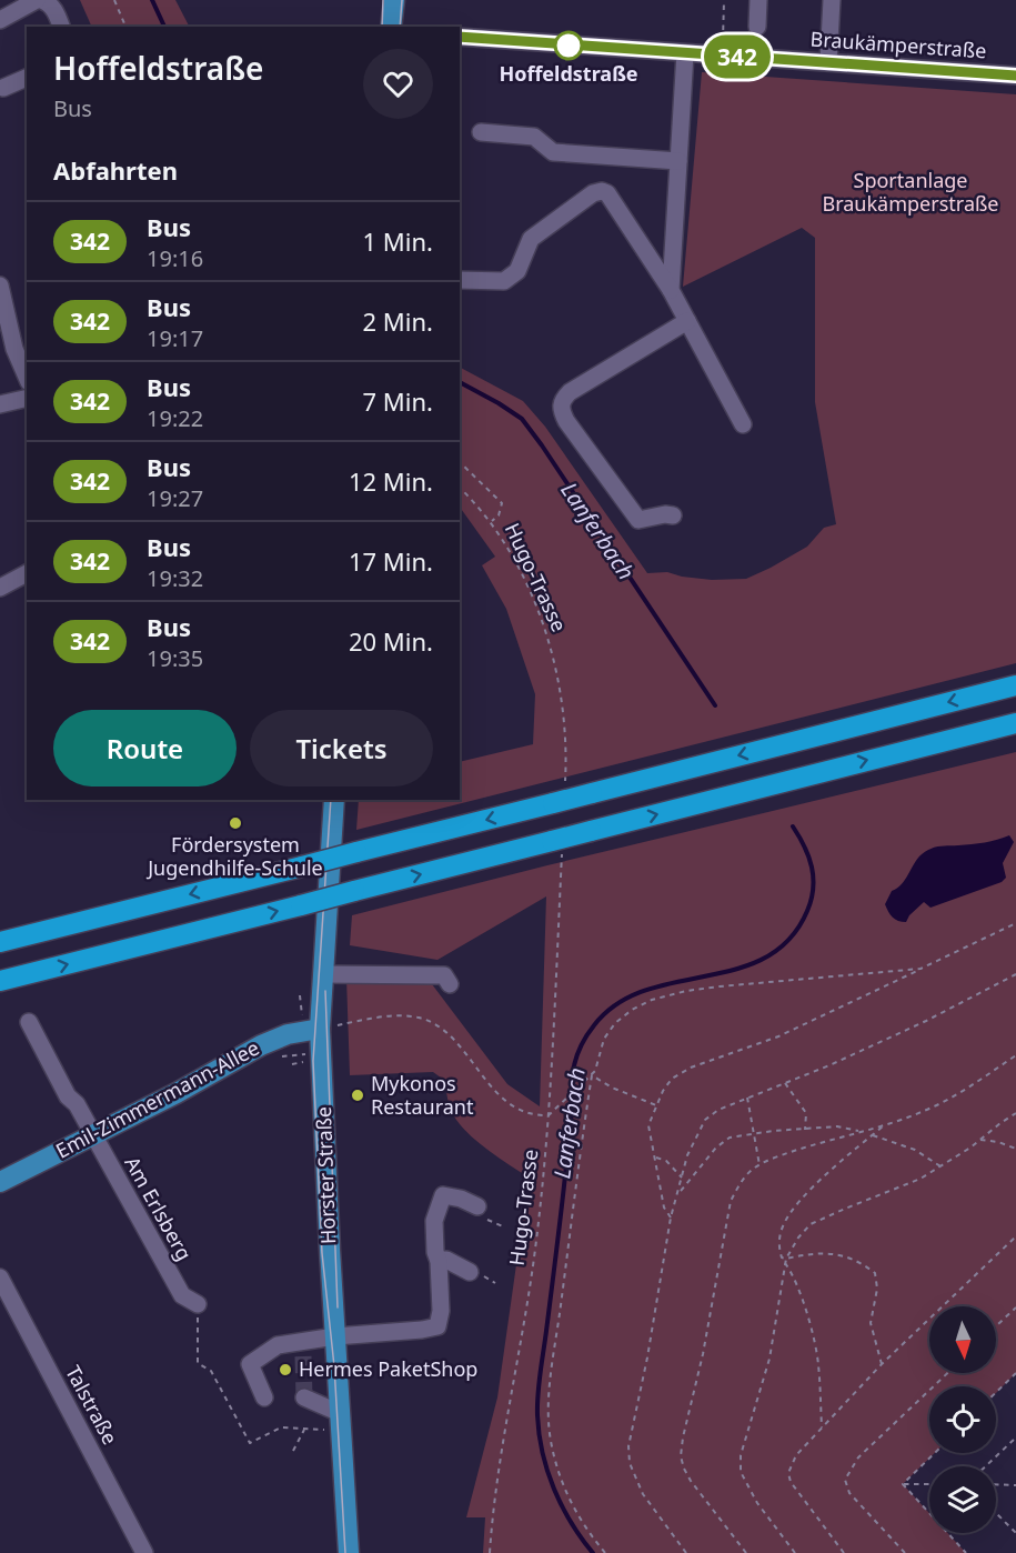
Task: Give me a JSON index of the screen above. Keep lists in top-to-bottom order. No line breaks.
{"streets":{"main road":["Emil-Zimmermann-Allee","Horster Straße"],"street":["Braukämperstraße","Am Erlsberg","Talstraße"],"path":["Hugo-Trasse"]},"crossings":[["Emil-Zimmermann-Allee","Horster Straße"],["Emil-Zimmermann-Allee","Am Erlsberg"]],"water":["Lanferbach"],"parks":["Sportanlage Braukämperstraße"],"places":["Hoffeldstraße","Fördersystem Jugendhilfe-Schule","Mykonos Restaurant","Hermes PaketShop"],"lines":["bus line 342"],"north":"bottom","page":{"on_map":"342","heading":[["Hoffeldstraße","Bus"],"Abfahrten"],"list":[{"mark":"342","name":"Bus","note":"19:16","value":"1 Min."},{"mark":"342","name":"Bus","note":"19:17","value":"2 Min."},{"mark":"342","name":"Bus","note":"19:22","value":"7 Min."},{"mark":"342","name":"Bus","note":"19:27","value":"12 Min."},{"mark":"342","name":"Bus","note":"19:32","value":"17 Min."},{"mark":"342","name":"Bus","note":"19:35","value":"20 Min."}],"buttons":["Route","Tickets"]}}
